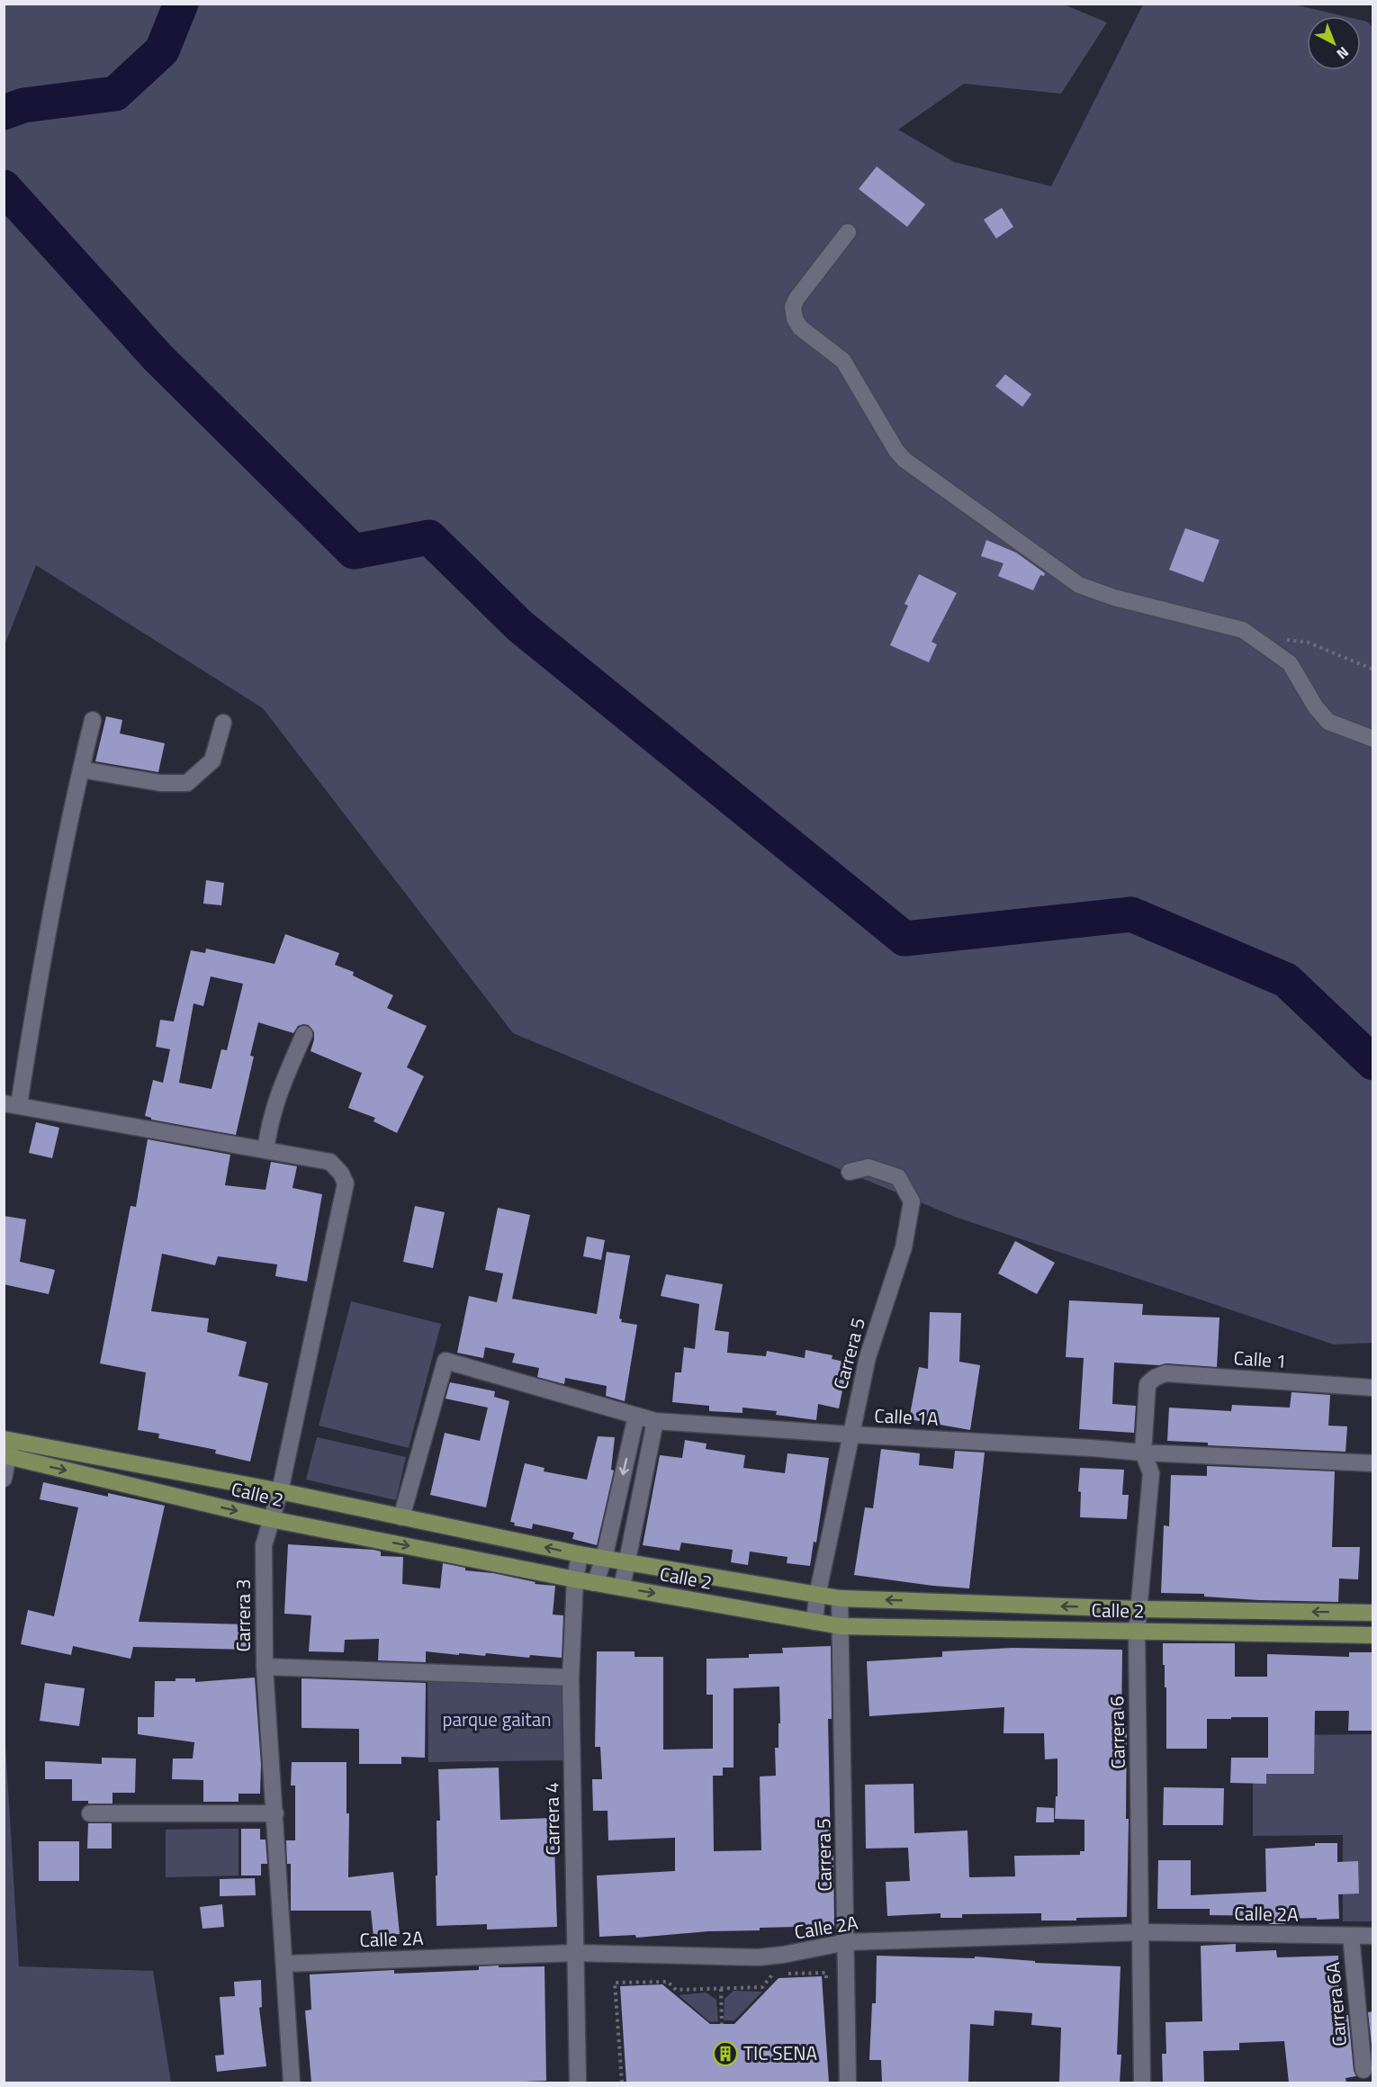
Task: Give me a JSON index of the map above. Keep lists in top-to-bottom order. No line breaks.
{"streets":{"main road":["Calle 2"],"street":["Carrera 5","Calle 1","Calle 1A","Carrera 3","Carrera 6","Carrera 4","Calle 2A","Carrera 6A"]},"crossings":[["Carrera 5","Calle 1A"],["Carrera 5","Calle 2"],["Carrera 5","Calle 2A"],["Calle 1","Carrera 6"],["Calle 1A","Calle 2"],["Calle 1A","Carrera 6"],["Calle 2","Carrera 3"],["Calle 2","Carrera 6"],["Calle 2","Carrera 4"],["Carrera 3","Calle 2A"],["Carrera 6","Calle 2A"],["Carrera 4","Calle 2A"],["Calle 2A","Carrera 6A"]],"parks":["parque gaitan"],"places":{"building":["TIC SENA"]},"north":"bottom right"}
